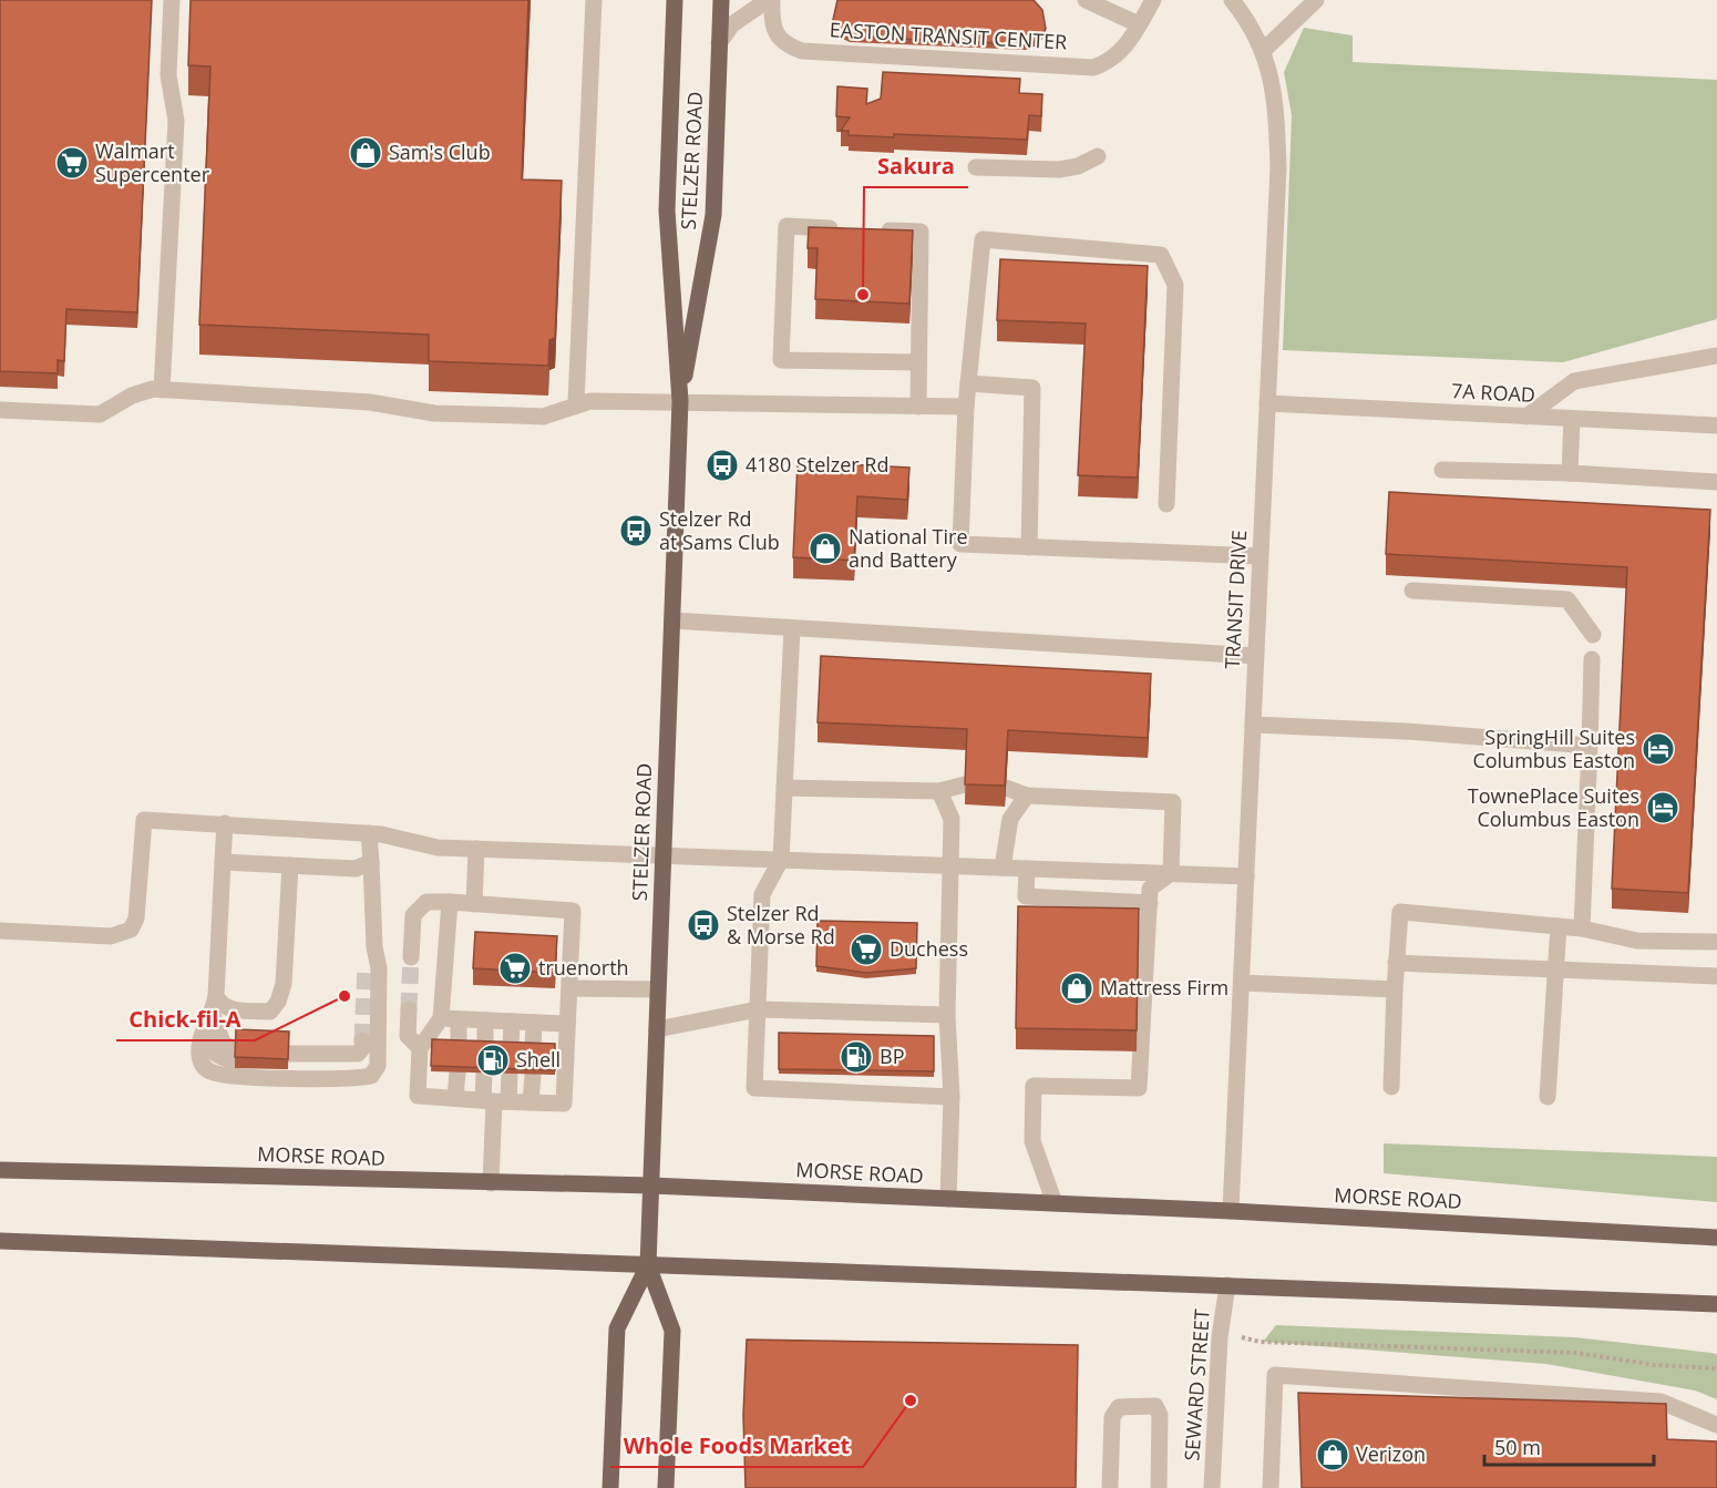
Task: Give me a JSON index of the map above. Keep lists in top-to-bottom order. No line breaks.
{"streets":{"main road":["STELZER ROAD","MORSE ROAD"],"street":["EASTON TRANSIT CENTER","7A ROAD","TRANSIT DRIVE","SEWARD STREET"]},"crossings":[["EASTON TRANSIT CENTER","STELZER ROAD"],["STELZER ROAD","MORSE ROAD"],["7A ROAD","TRANSIT DRIVE"],["TRANSIT DRIVE","MORSE ROAD"]],"places":{"shop":["Sam's Club","National Tire and Battery","Mattress Firm","Verizon"],"supermarket":["Walmart Supercenter","Duchess","truenorth"],"other":["Sakura","Chick-fil-A","Whole Foods Market"],"bus stop":["4180 Stelzer Rd","Stelzer Rd at Sams Club","Stelzer Rd & Morse Rd"],"hotel":["SpringHill Suites Columbus Easton","TownePlace Suites Columbus Easton"],"fuel station":["BP","Shell"]},"scale_bar":"50 m"}
